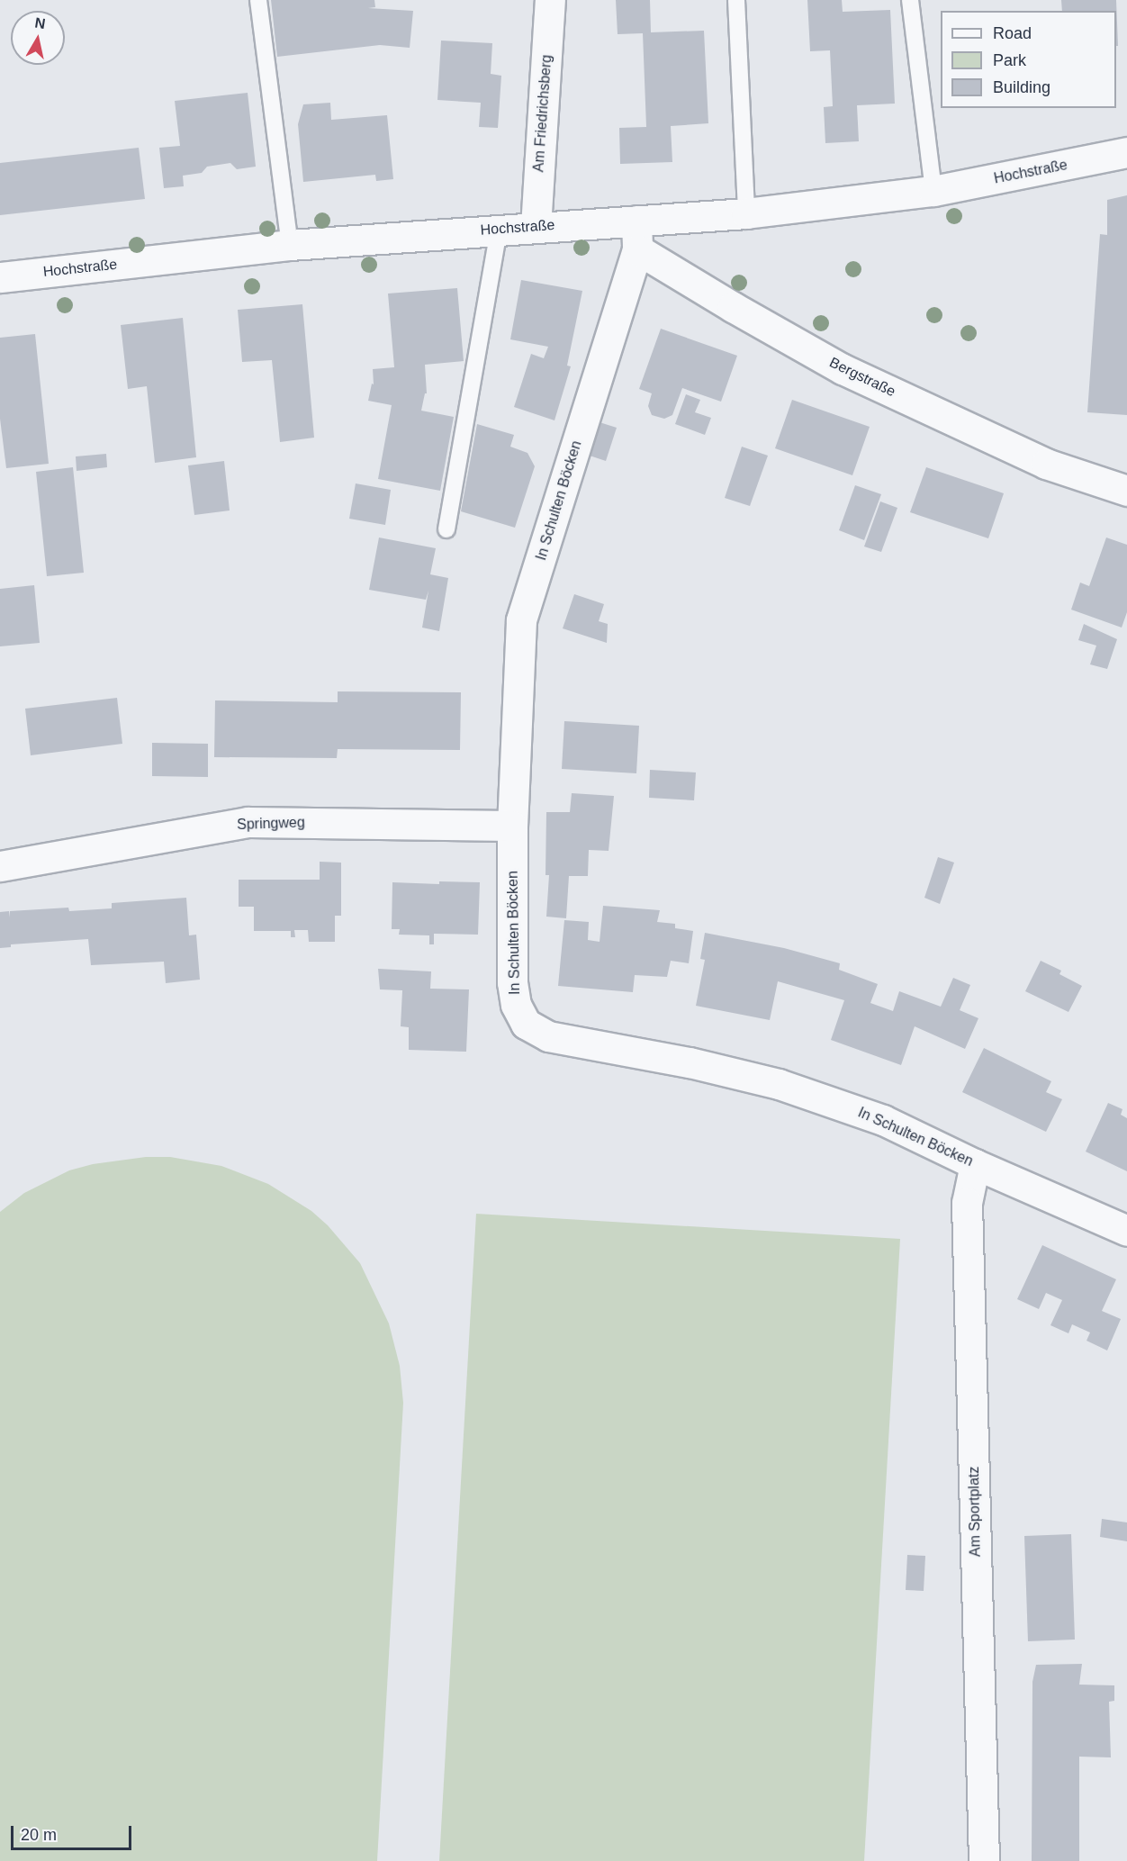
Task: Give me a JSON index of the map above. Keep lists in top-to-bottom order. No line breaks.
{"streets":{"street":["Am Friedrichsberg","Hochstraße","Bergstraße","In Schulten Böcken","Springweg","Am Sportplatz"]},"crossings":[["Am Friedrichsberg","Hochstraße"],["Hochstraße","Bergstraße"],["Hochstraße","In Schulten Böcken"],["Bergstraße","In Schulten Böcken"],["In Schulten Böcken","Springweg"],["In Schulten Böcken","Am Sportplatz"]],"legend":["Road","Park","Building"],"scale_bar":"20 m","north":"top"}
